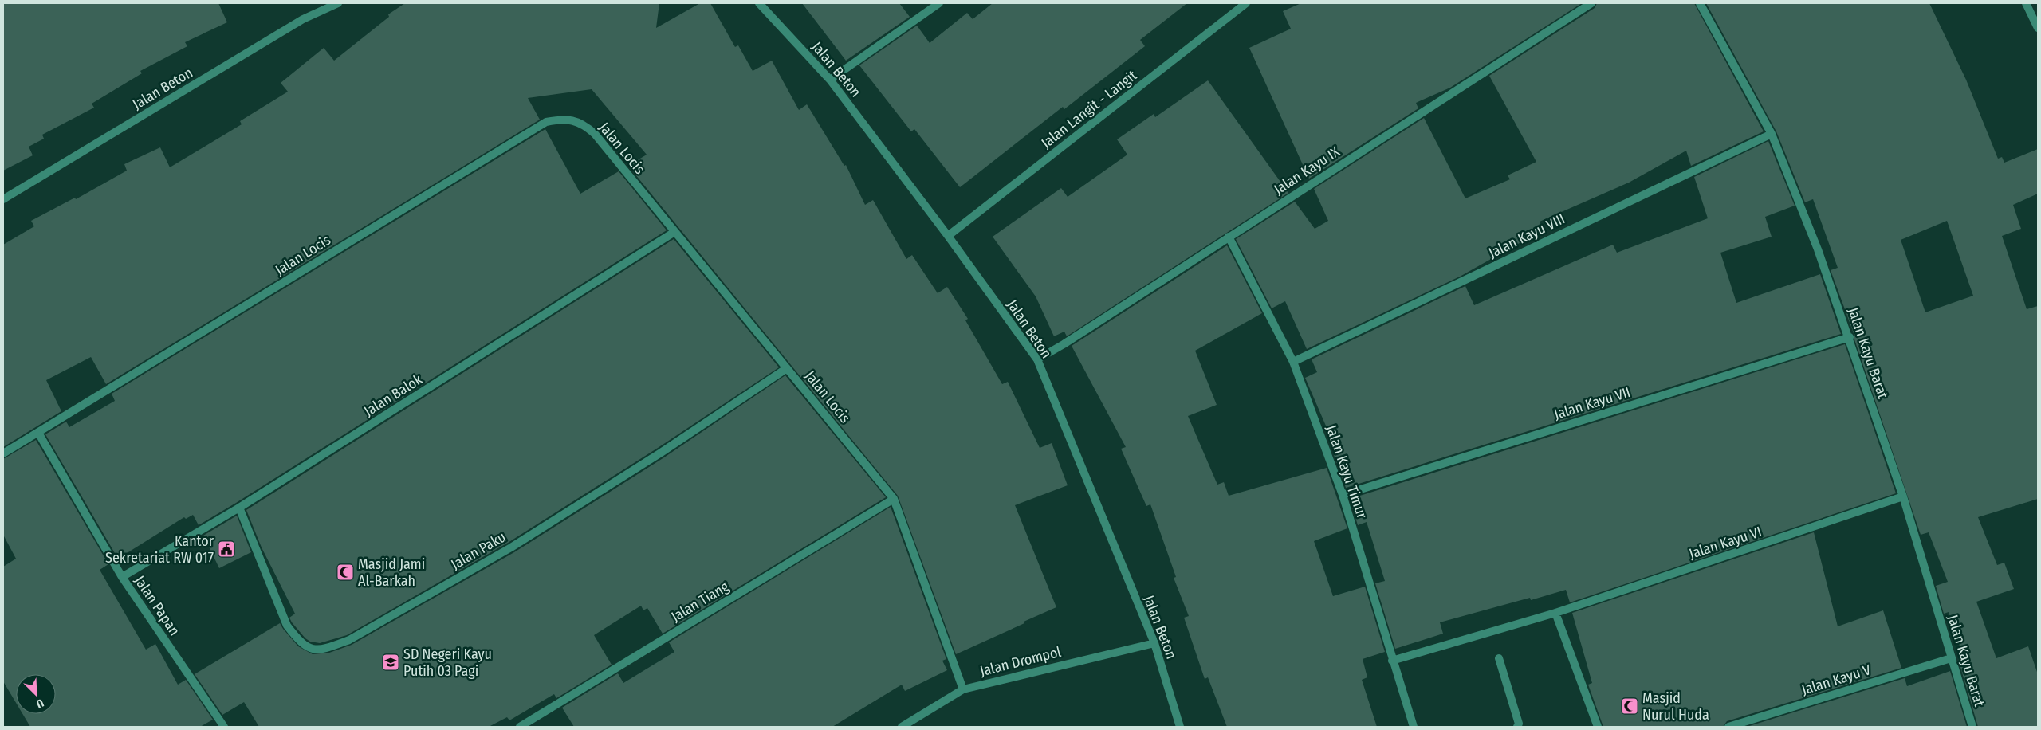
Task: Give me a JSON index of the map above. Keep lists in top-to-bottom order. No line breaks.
{"streets":{"street":["Jalan Beton","Jalan Langit - Langit","Jalan Locis","Jalan Kayu IX","Jalan Kayu VIII","Jalan Kayu Barat","Jalan Balok","Jalan Kayu VII","Jalan Kayu Timur","Jalan Kayu VI","Jalan Paku","Jalan Tiang","Jalan Papan","Jalan Drompol","Jalan Kayu V"]},"crossings":[["Jalan Beton","Jalan Langit - Langit"],["Jalan Beton","Jalan Kayu IX"],["Jalan Beton","Jalan Drompol"],["Jalan Locis","Jalan Balok"],["Jalan Locis","Jalan Paku"],["Jalan Locis","Jalan Tiang"],["Jalan Locis","Jalan Papan"],["Jalan Locis","Jalan Drompol"],["Jalan Kayu IX","Jalan Kayu Timur"],["Jalan Kayu VIII","Jalan Kayu Barat"],["Jalan Kayu VIII","Jalan Kayu Timur"],["Jalan Kayu Barat","Jalan Kayu VII"],["Jalan Kayu Barat","Jalan Kayu VI"],["Jalan Kayu Barat","Jalan Kayu V"],["Jalan Balok","Jalan Paku"],["Jalan Balok","Jalan Papan"],["Jalan Kayu VII","Jalan Kayu Timur"],["Jalan Kayu Timur","Jalan Kayu VI"]],"places":{"public building":["Kantor Sekretariat RW 017"],"mosque":["Masjid Jami Al-Barkah","Masjid Nurul Huda"],"school or university":["SD Negeri Kayu Putih 03 Pagi"]},"north":"bottom right"}
